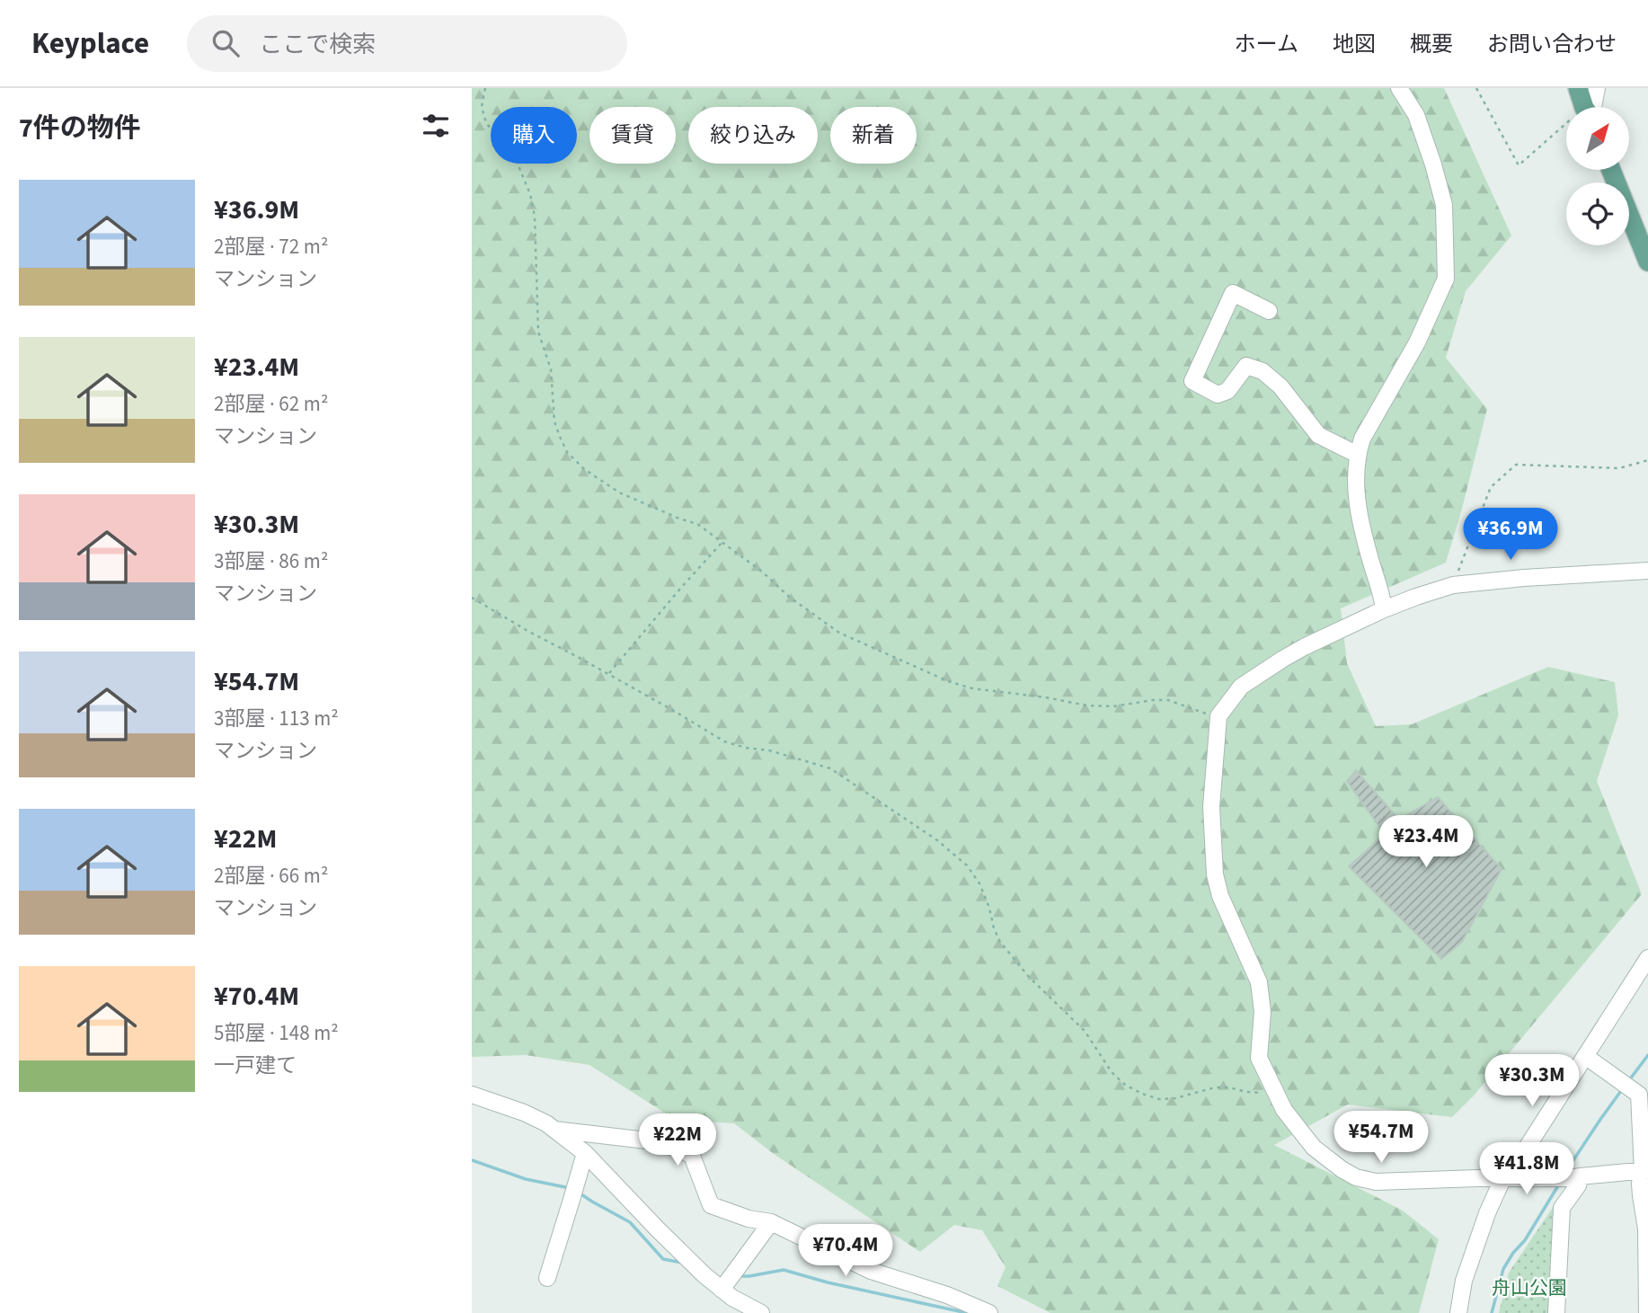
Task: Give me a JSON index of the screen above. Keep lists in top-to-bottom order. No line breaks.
{"parks":["舟山公園"],"north":"top right","page":{"header":"Keyplace","search":"ここで検索","nav":["ホーム","地図","概要","お問い合わせ"],"heading":"7件の物件","chip":["購入","賃貸","絞り込み","新着"],"list":[{"name":"¥36.9M","note":"2部屋 · 72 m² · マンション"},{"name":"¥23.4M","note":"2部屋 · 62 m² · マンション"},{"name":"¥30.3M","note":"3部屋 · 86 m² · マンション"},{"name":"¥54.7M","note":"3部屋 · 113 m² · マンション"},{"name":"¥22M","note":"2部屋 · 66 m² · マンション"},{"name":"¥70.4M","note":"5部屋 · 148 m² · 一戸建て"}],"price":["¥36.9M","¥23.4M","¥30.3M","¥54.7M","¥22M","¥41.8M","¥70.4M"]}}
